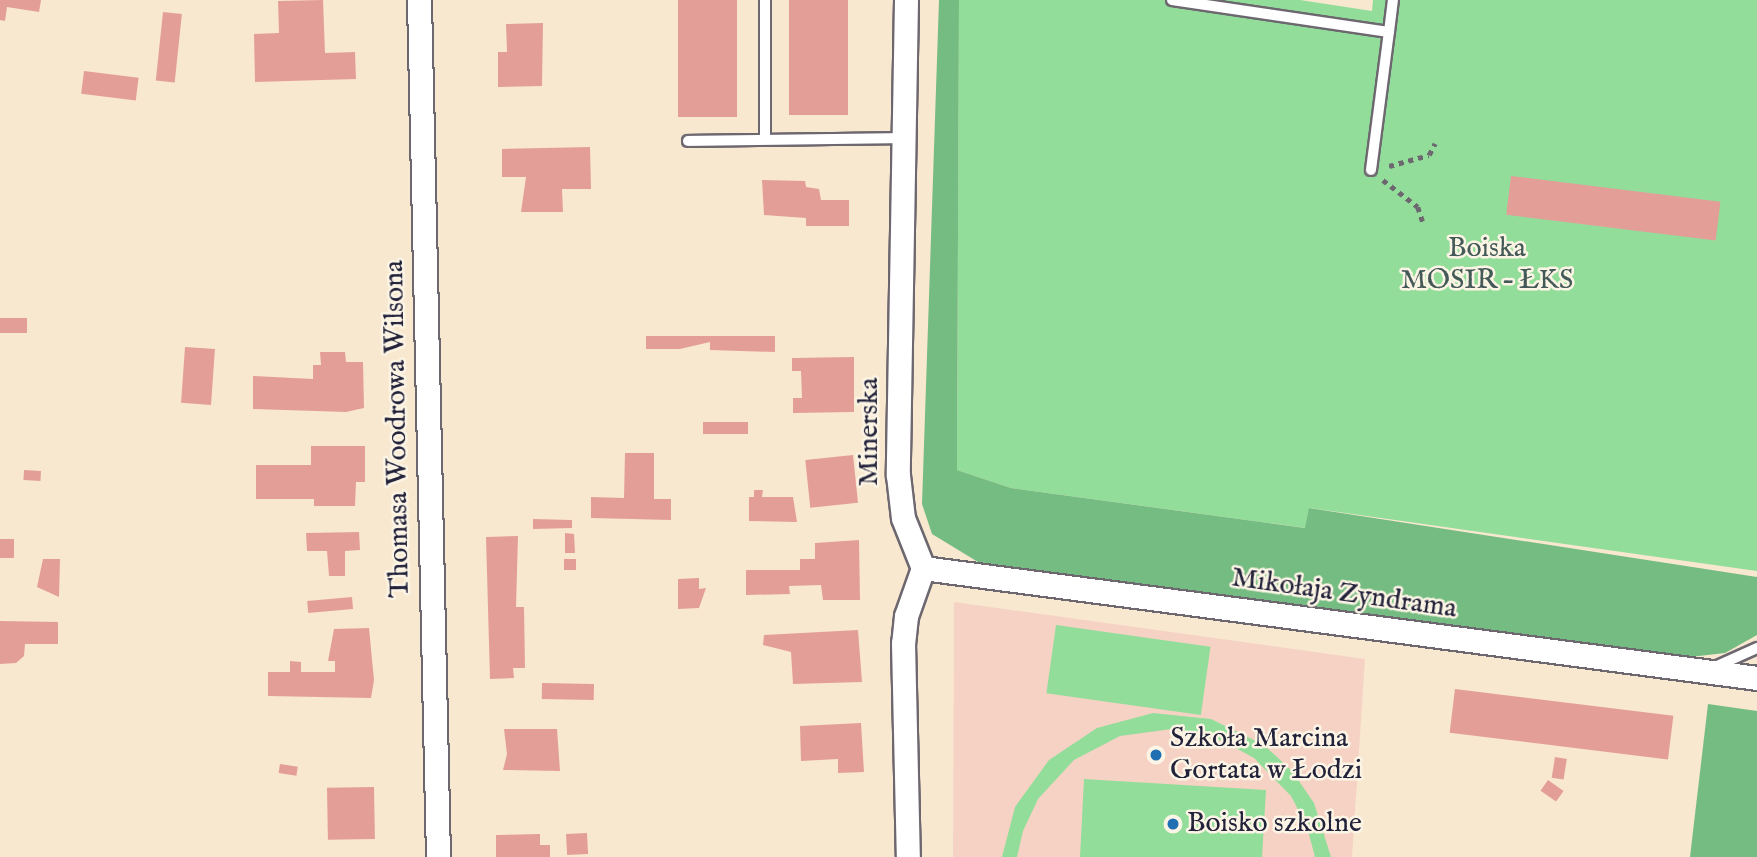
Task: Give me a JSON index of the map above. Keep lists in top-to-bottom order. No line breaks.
{"streets":{"street":["Thomasa Woodrowa Wilsona","Minerska","Mikołaja Zyndrama"]},"crossings":[["Minerska","Mikołaja Zyndrama"]],"parks":["Boiska MOSIR – ŁKS"],"places":["Szkoła Marcina Gortata w Łodzi","Boisko szkolne"]}
